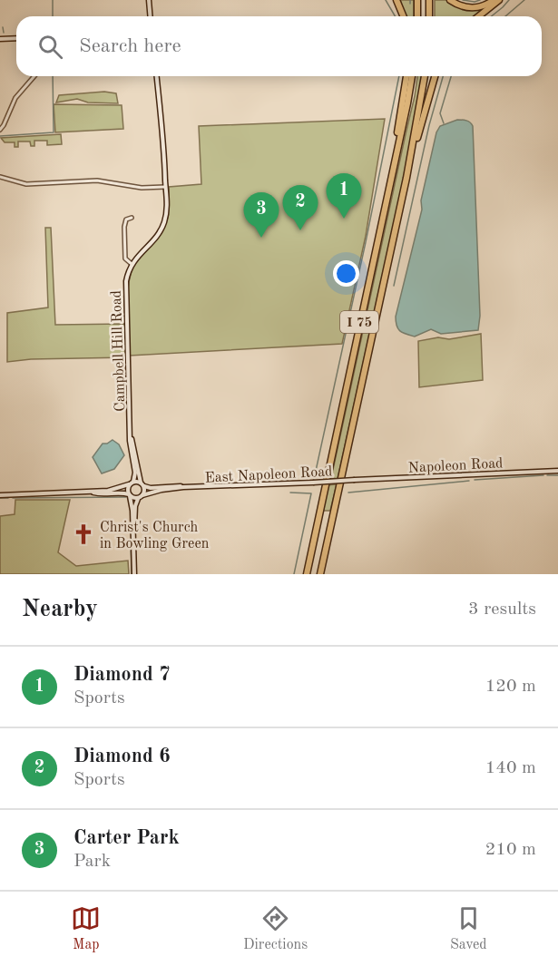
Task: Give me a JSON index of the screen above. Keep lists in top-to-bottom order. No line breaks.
{"streets":{"highway":["I 75"],"main road":["Campbell Hill Road","Napoleon Road","East Napoleon Road"]},"crossings":[["Campbell Hill Road","East Napoleon Road"],["Napoleon Road","East Napoleon Road"]],"places":{"church":["Christ's Church in Bowling Green"]},"page":{"search":"Search here","pins":["1","2","3"],"heading":["Nearby","3 results"],"list":[{"mark":"1","name":"Diamond 7","note":"Sports","value":"120 m"},{"mark":"2","name":"Diamond 6","note":"Sports","value":"140 m"},{"mark":"3","name":"Carter Park","note":"Park","value":"210 m"}],"nav":["Map","Directions","Saved"]}}
